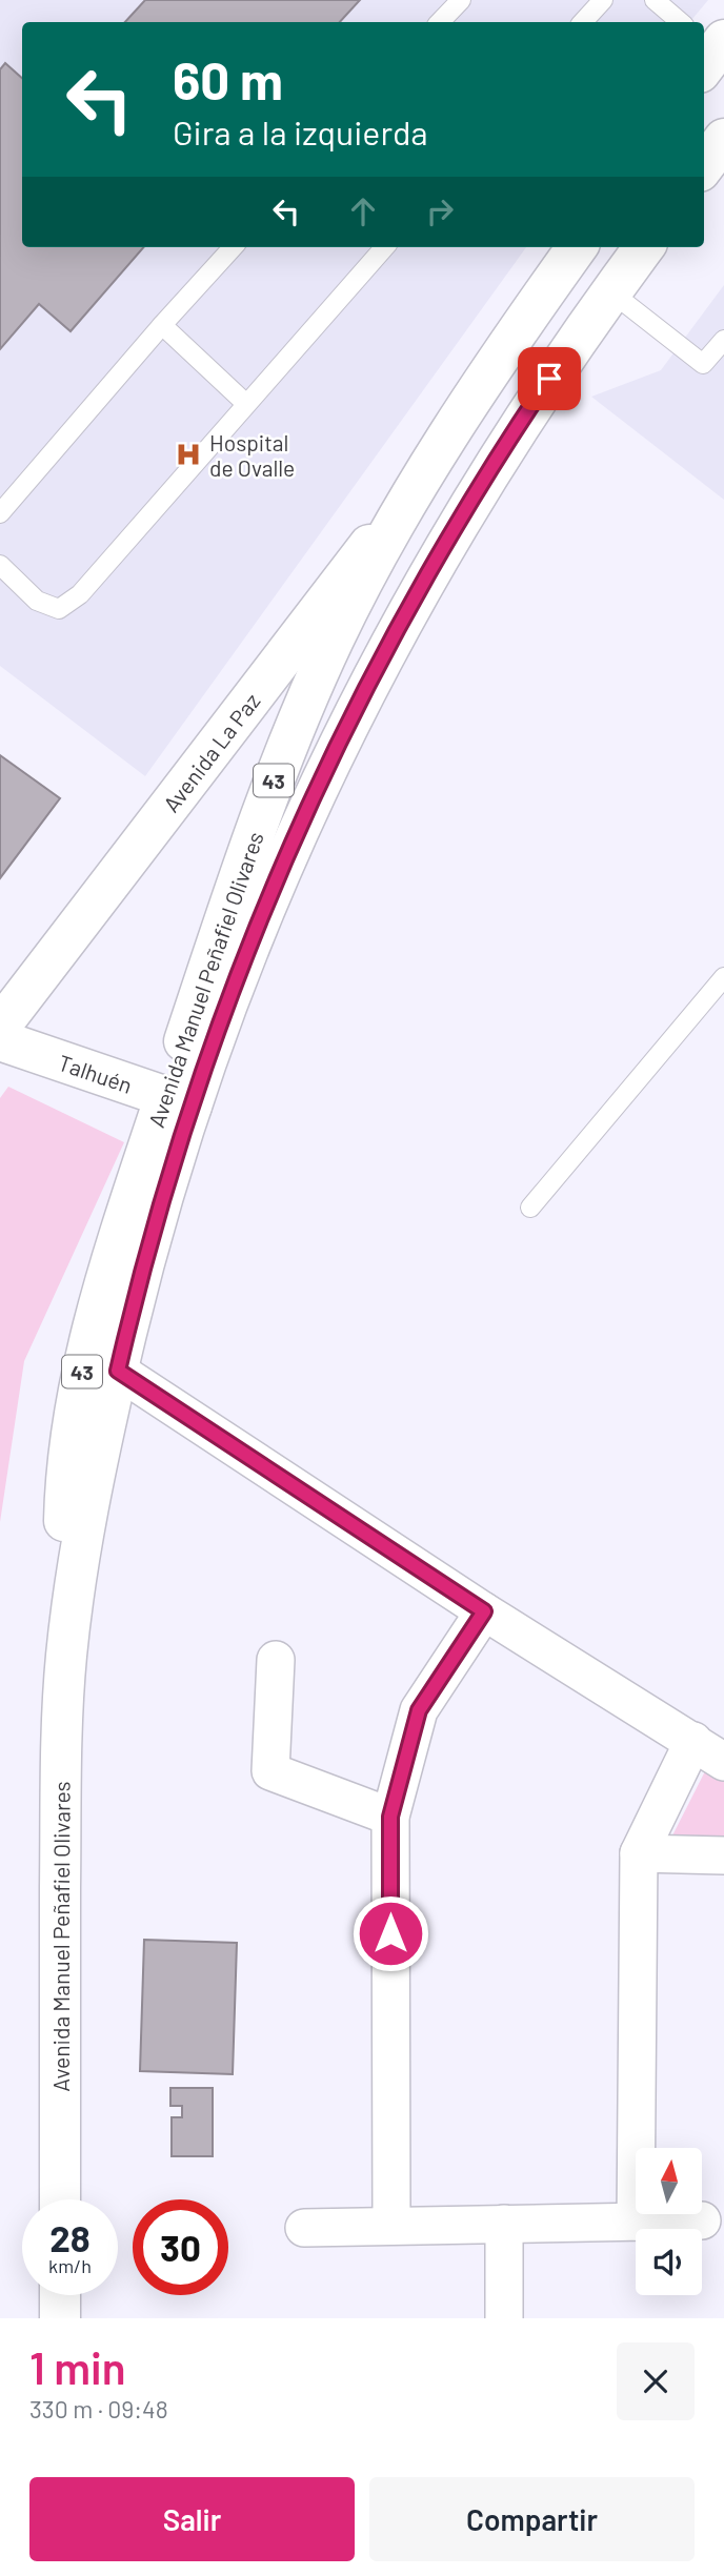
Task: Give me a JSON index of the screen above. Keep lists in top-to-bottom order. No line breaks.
{"streets":{"main road":["Avenida La Paz","43","Avenida Manuel Peñafiel Olivares","Talhuén"]},"crossings":[["Avenida La Paz","Avenida Manuel Peñafiel Olivares"],["Avenida Manuel Peñafiel Olivares","Talhuén"]],"places":{"hospital":["Hospital de Ovalle"]},"north":"top","page":{"turn":["60 m","Gira a la izquierda"],"speed":"28 km/h","limit":"30","heading":["1 min","330 m · 09:48"],"buttons":["Salir","Compartir"]}}
